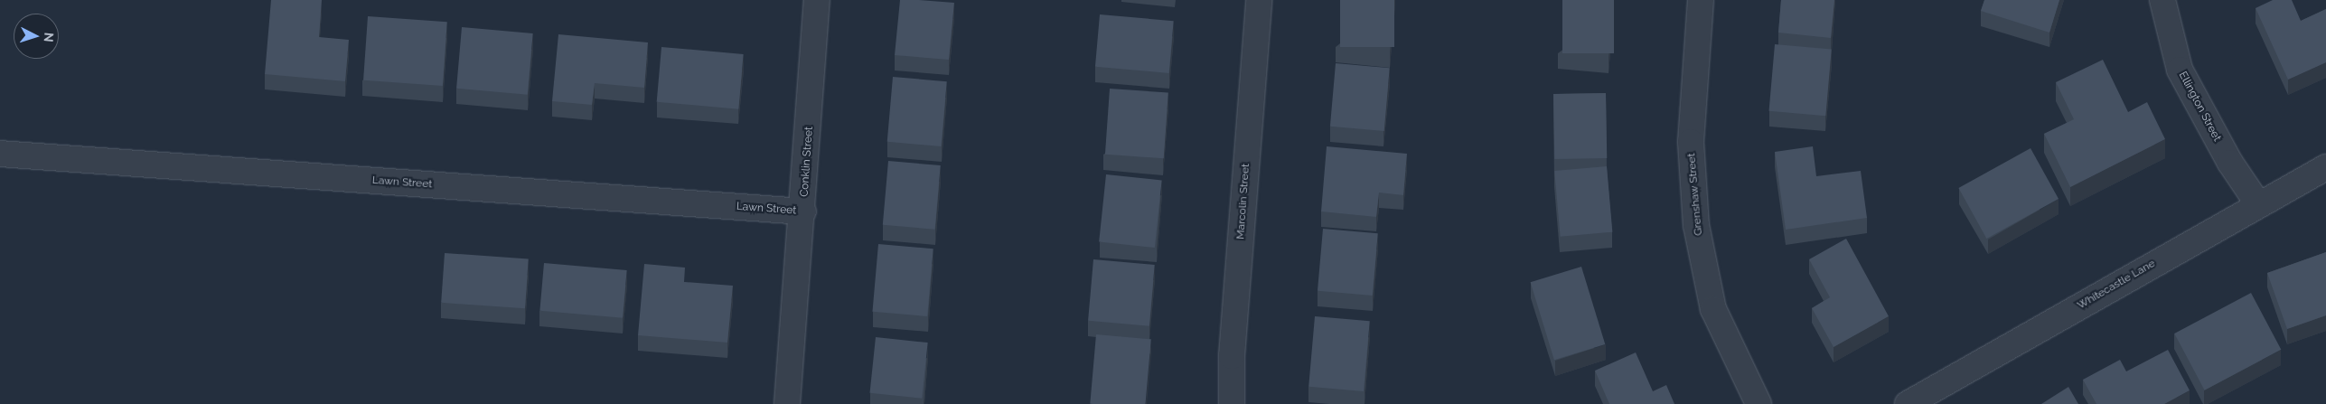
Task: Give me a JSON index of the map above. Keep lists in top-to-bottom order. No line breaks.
{"streets":{"street":["Ellington Street","Conklin Street","Lawn Street","Grenshaw Street","Marcolin Street","Whitecastle Lane"]},"crossings":[["Ellington Street","Whitecastle Lane"],["Conklin Street","Lawn Street"]],"north":"right"}
